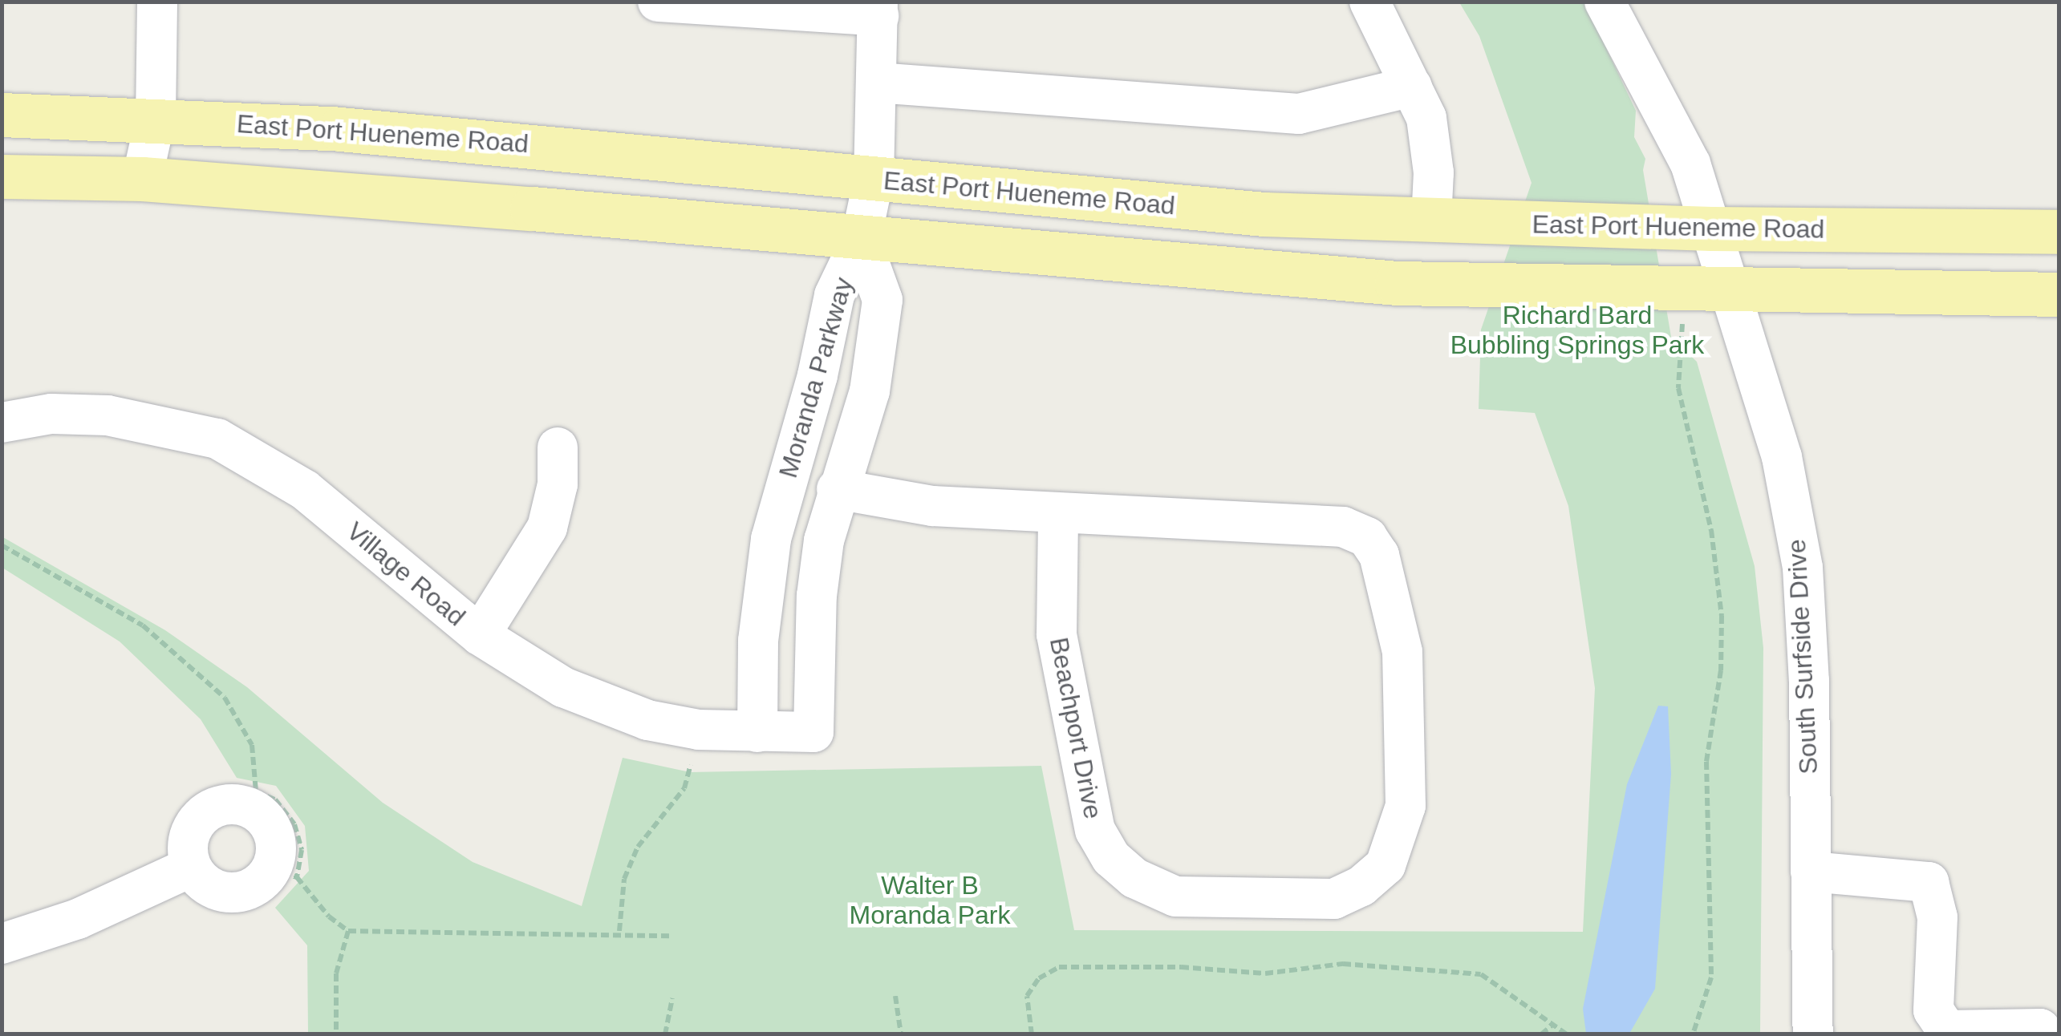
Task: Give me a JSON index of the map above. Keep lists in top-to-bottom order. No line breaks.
{"streets":{"main road":["East Port Hueneme Road"],"street":["Moranda Parkway","Village Road","South Surfside Drive","Beachport Drive"]},"crossings":[["East Port Hueneme Road","South Surfside Drive"],["Moranda Parkway","Village Road"],["Moranda Parkway","Beachport Drive"]],"parks":["Richard Bard Bubbling Springs Park","Walter B Moranda Park"]}
